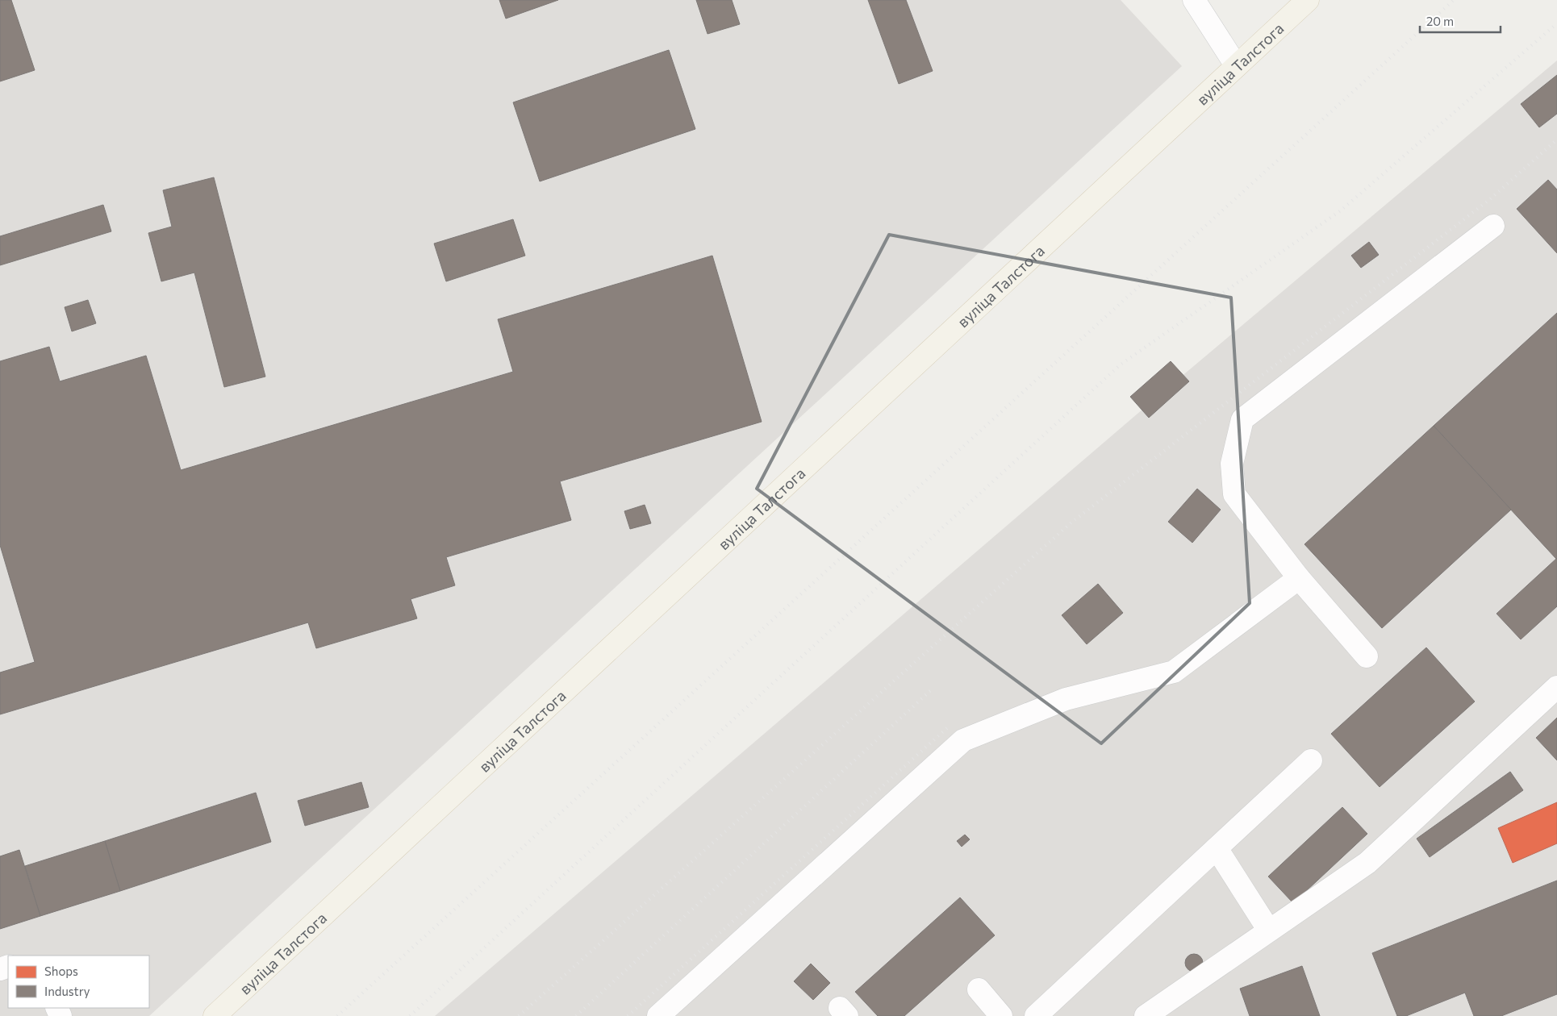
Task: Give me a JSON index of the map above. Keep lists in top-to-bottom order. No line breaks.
{"streets":{"main road":["вуліца Талстога"]},"legend":["Shops","Industry"],"scale_bar":"20 m"}
